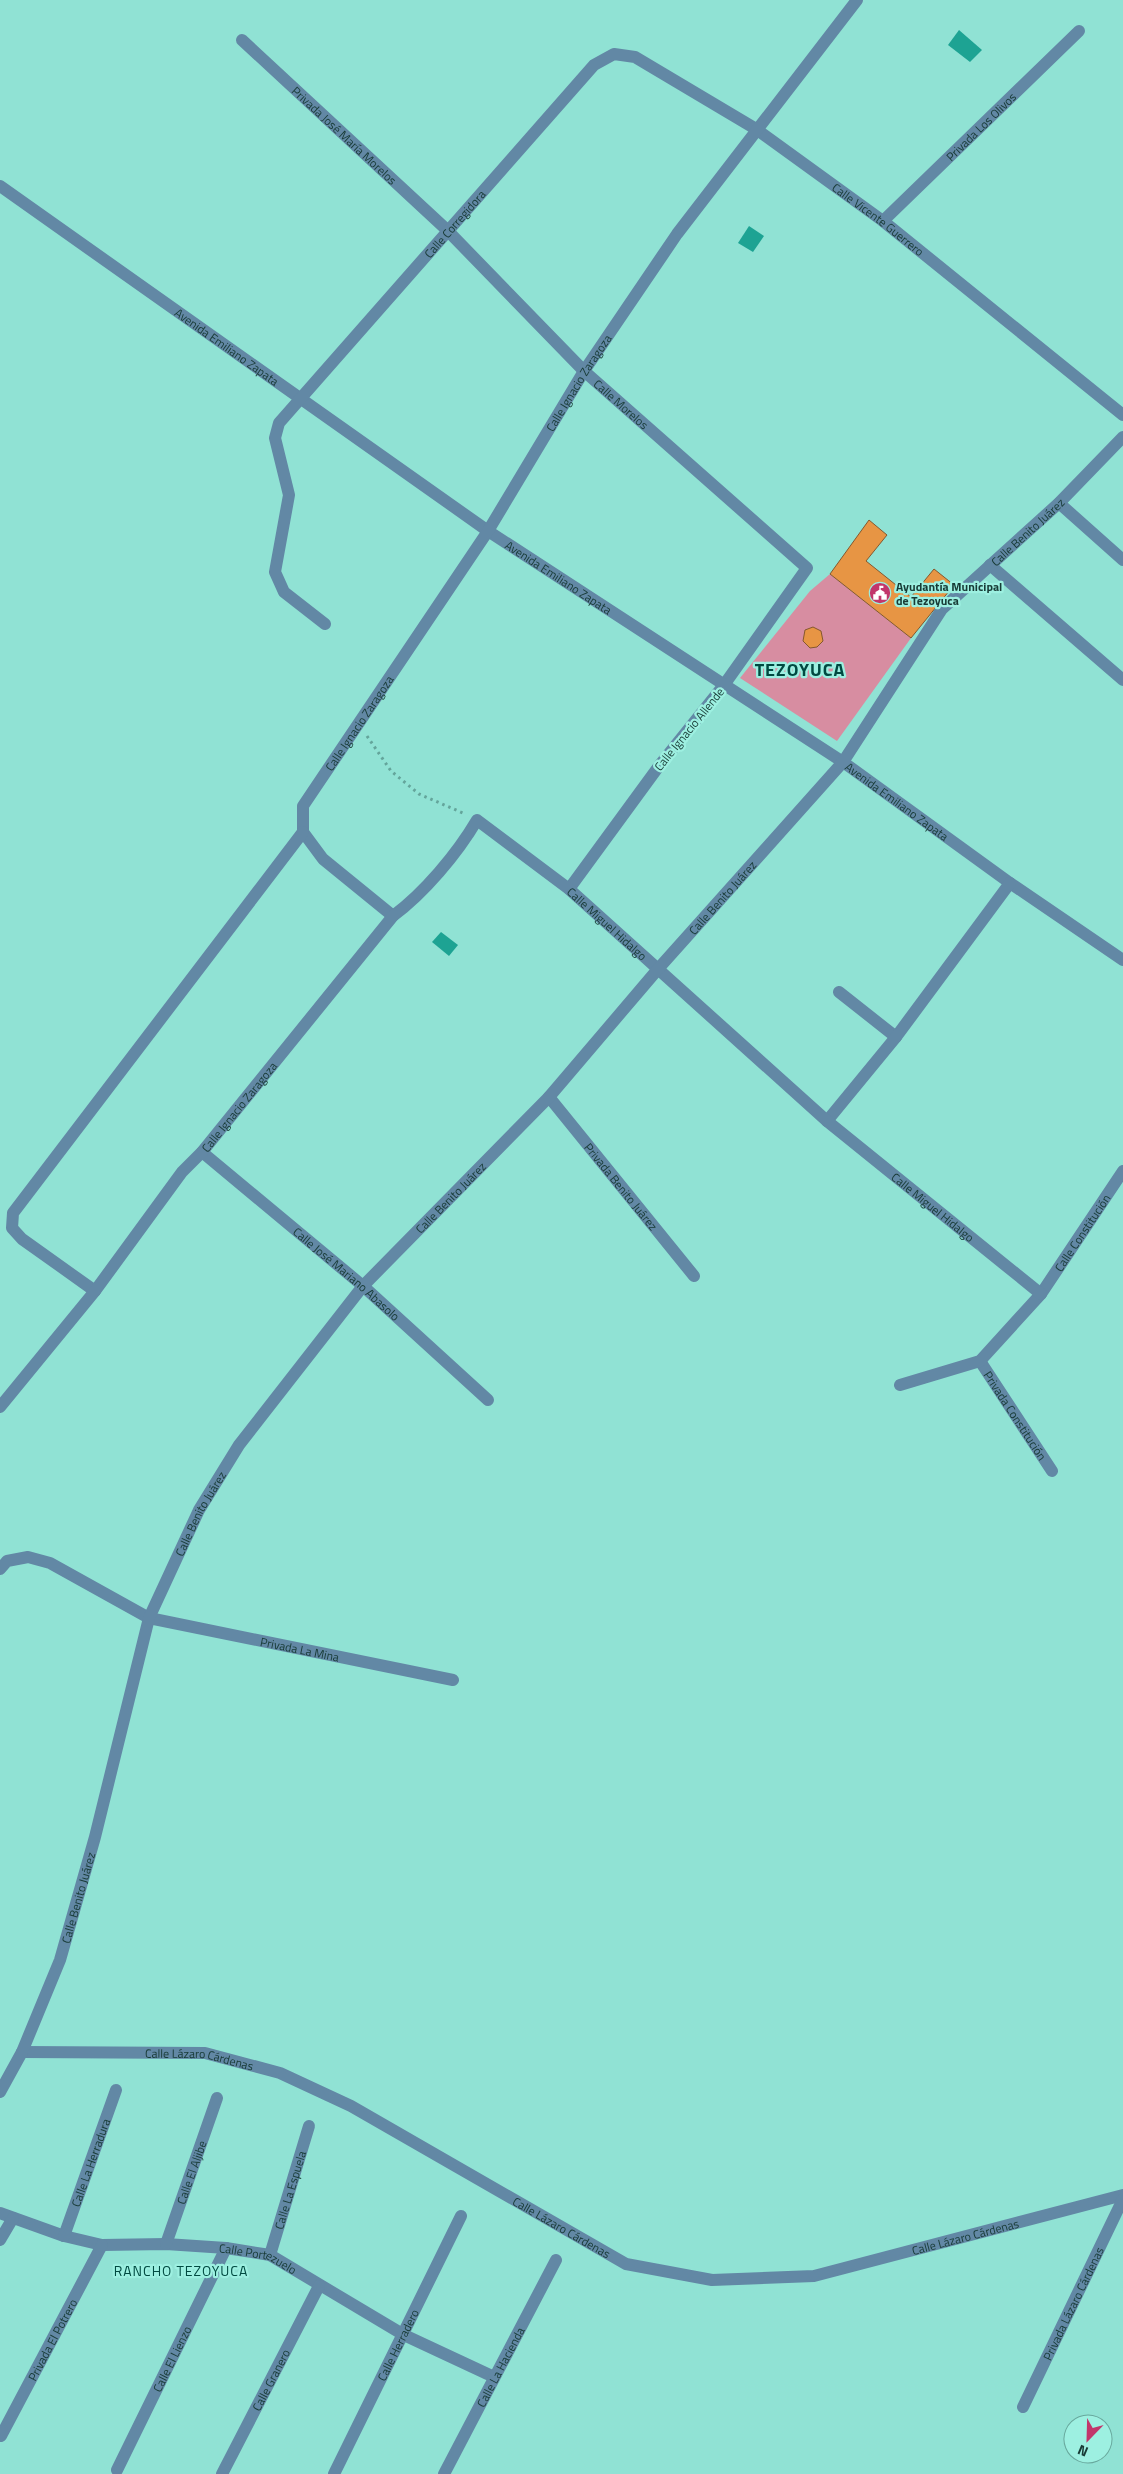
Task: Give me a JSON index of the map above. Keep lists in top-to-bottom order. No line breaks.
{"streets":{"street":["Privada Los Olivos","Privada José María Morelos","Calle Vicente Guerrero","Calle Corregidora","Avenida Emiliano Zapata","Calle Ignacio Zaragoza","Calle Morelos","Calle Benito Juárez","Calle Ignacio Allende","Calle Miguel Hidalgo","Privada Benito Juárez","Calle Constitución","Calle José Mariano Abasolo","Privada Constitución","Privada La Mina","Calle Lázaro Cárdenas","Calle La Herradura","Calle El Aljibe","Calle La Espuela","Calle Portezuelo","Privada Lázaro Cárdenas","Privada El Potrero","Calle Herradero","Calle El Lienzo","Calle La Hacienda","Calle Granero"]},"crossings":[["Privada Los Olivos","Calle Vicente Guerrero"],["Privada José María Morelos","Calle Corregidora"],["Privada José María Morelos","Calle Morelos"],["Calle Vicente Guerrero","Calle Corregidora"],["Calle Vicente Guerrero","Calle Ignacio Zaragoza"],["Calle Corregidora","Avenida Emiliano Zapata"],["Calle Corregidora","Calle Morelos"],["Avenida Emiliano Zapata","Calle Ignacio Zaragoza"],["Avenida Emiliano Zapata","Calle Benito Juárez"],["Avenida Emiliano Zapata","Calle Ignacio Allende"],["Calle Ignacio Zaragoza","Calle Morelos"],["Calle Ignacio Zaragoza","Calle José Mariano Abasolo"],["Calle Morelos","Calle Ignacio Allende"],["Calle Benito Juárez","Calle Miguel Hidalgo"],["Calle Benito Juárez","Privada Benito Juárez"],["Calle Benito Juárez","Calle José Mariano Abasolo"],["Calle Benito Juárez","Privada La Mina"],["Calle Benito Juárez","Calle Lázaro Cárdenas"],["Calle Ignacio Allende","Calle Miguel Hidalgo"],["Calle Miguel Hidalgo","Calle Constitución"],["Calle Miguel Hidalgo","Privada Constitución"],["Calle Constitución","Privada Constitución"],["Calle Lázaro Cárdenas","Privada Lázaro Cárdenas"],["Calle La Herradura","Calle Portezuelo"],["Calle El Aljibe","Calle Portezuelo"],["Calle La Espuela","Calle Portezuelo"],["Calle Portezuelo","Privada El Potrero"],["Calle Portezuelo","Calle Herradero"],["Calle Portezuelo","Calle El Lienzo"],["Calle Portezuelo","Calle La Hacienda"],["Calle Portezuelo","Calle Granero"]],"districts":["TEZOYUCA","RANCHO TEZOYUCA"],"places":{"public building":["Ayudantía Municipal de Tezoyuca"]},"north":"bottom left"}
